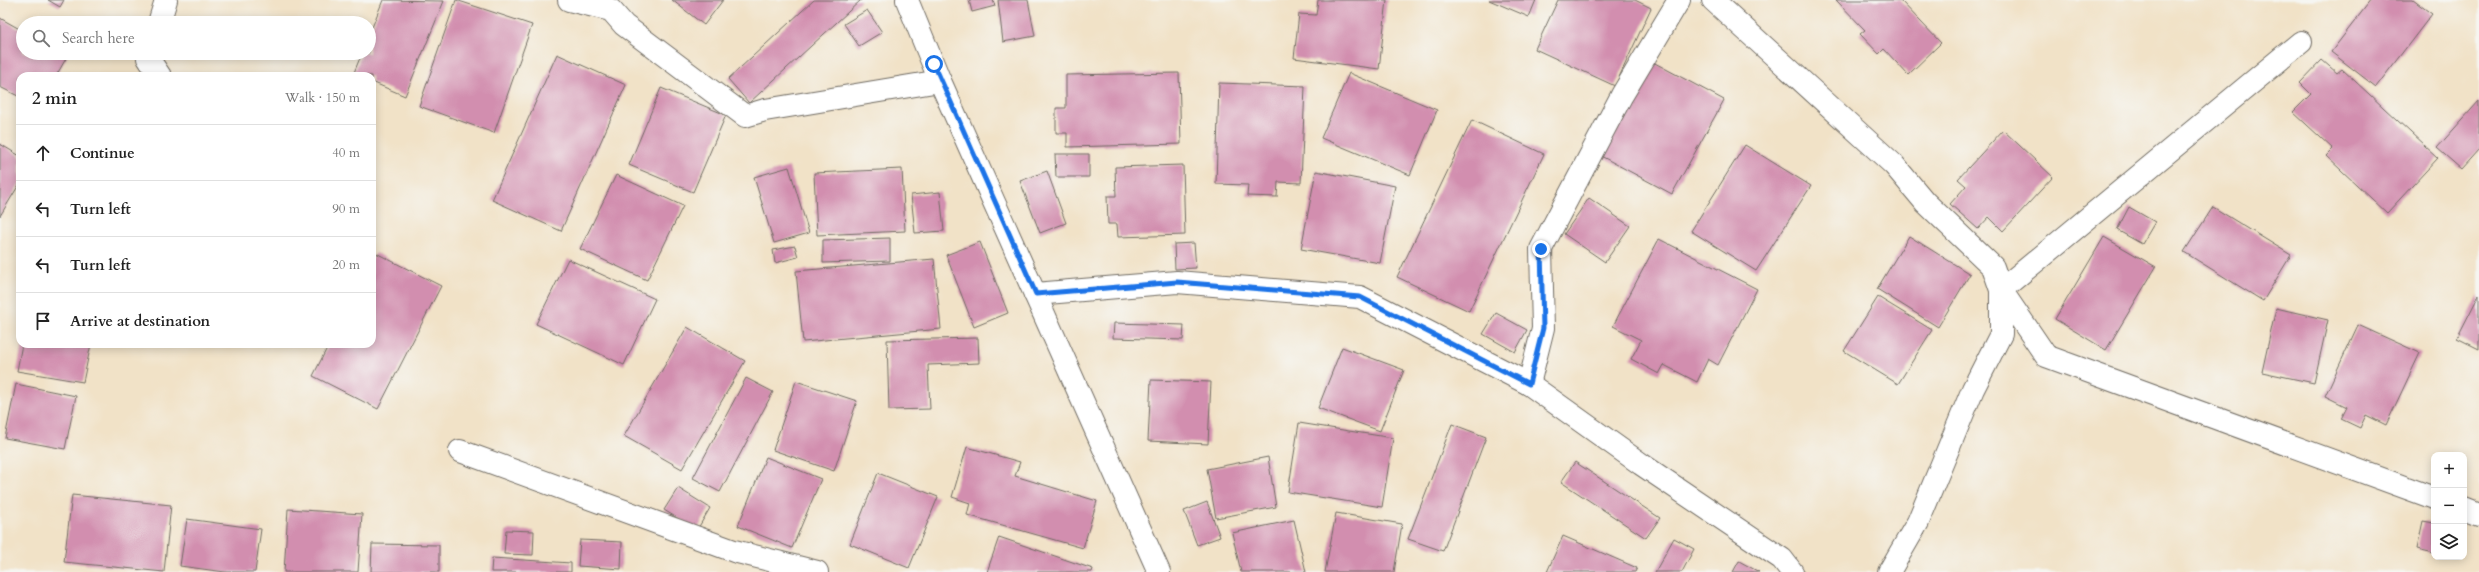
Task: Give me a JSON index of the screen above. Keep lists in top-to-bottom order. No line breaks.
{"page":{"search":"Search here","heading":["2 min","Walk · 150 m"],"list":[["Continue","40 m"],["Turn left","90 m"],["Turn left","20 m"],"Arrive at destination"],"map_buttons":["+","−"]}}
